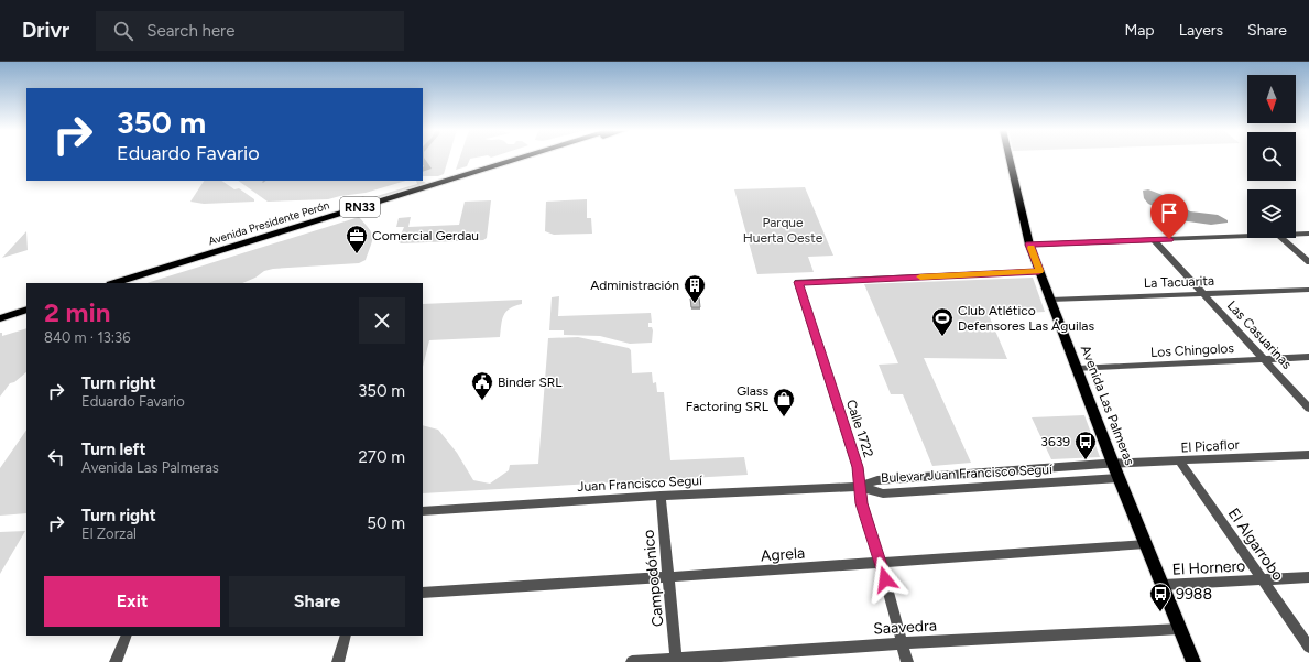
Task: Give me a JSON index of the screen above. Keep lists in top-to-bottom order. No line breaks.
{"streets":{"main road":["RN33","Avenida Presidente Perón","Avenida Las Palmeras"],"street":["La Tacuarita","Las Casuarinas","Los Chingolos","Calle 1722","El Picaflor","Bulevar Juan Francisco Seguí","Juan Francisco Seguí","El Algarrobo","Agrela","El Hornero","Campodónico","Saavedra"]},"crossings":[["La Tacuarita","Las Casuarinas"],["La Tacuarita","Avenida Las Palmeras"],["Las Casuarinas","Los Chingolos"],["Los Chingolos","Avenida Las Palmeras"],["Avenida Las Palmeras","Calle 1722"],["Avenida Las Palmeras","El Picaflor"],["Avenida Las Palmeras","Bulevar Juan Francisco Seguí"],["Avenida Las Palmeras","Agrela"],["Avenida Las Palmeras","El Hornero"],["Avenida Las Palmeras","Saavedra"],["Calle 1722","Bulevar Juan Francisco Seguí"],["Calle 1722","Juan Francisco Seguí"],["Calle 1722","Agrela"],["Calle 1722","Saavedra"],["El Picaflor","Bulevar Juan Francisco Seguí"],["El Picaflor","El Algarrobo"],["Bulevar Juan Francisco Seguí","Juan Francisco Seguí"],["Juan Francisco Seguí","Campodónico"],["El Algarrobo","El Hornero"],["Agrela","Campodónico"],["Campodónico","Saavedra"]],"parks":["Parque Huerta Oeste"],"places":{"office":["Comercial Gerdau"],"building":["Administración"],"sports":["Club Atlético Defensores Las Águilas"],"public building":["Binder SRL"],"shop":["Glass Factoring SRL"],"bus stop":["3639","9988"]},"north":"bottom","page":{"header":"Drivr","search":"Search here","nav":["Map","Layers","Share"],"turn":["350 m","Eduardo Favario"],"heading":["2 min","840 m · 13:36"],"list":[{"name":"Turn right","note":"Eduardo Favario","value":"350 m"},{"name":"Turn left","note":"Avenida Las Palmeras","value":"270 m"},{"name":"Turn right","note":"El Zorzal","value":"50 m"}],"buttons":["Exit","Share"]}}
